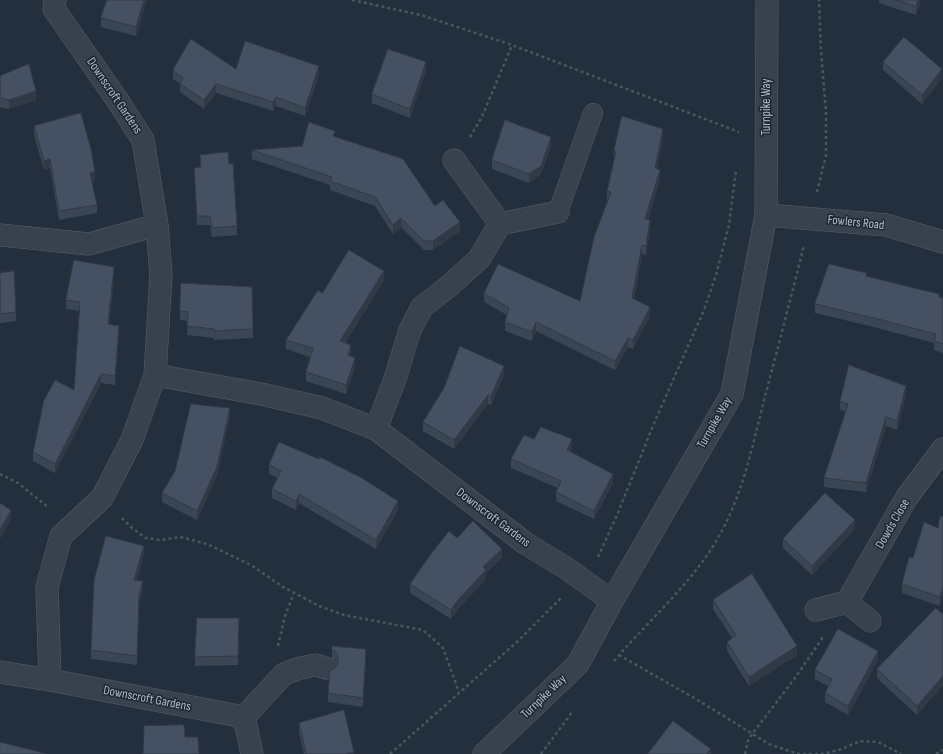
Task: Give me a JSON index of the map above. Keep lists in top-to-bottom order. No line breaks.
{"streets":{"street":["Downscroft Gardens","Turnpike Way","Fowlers Road","Dowds Close"]},"crossings":[["Downscroft Gardens","Turnpike Way"],["Turnpike Way","Fowlers Road"]]}
